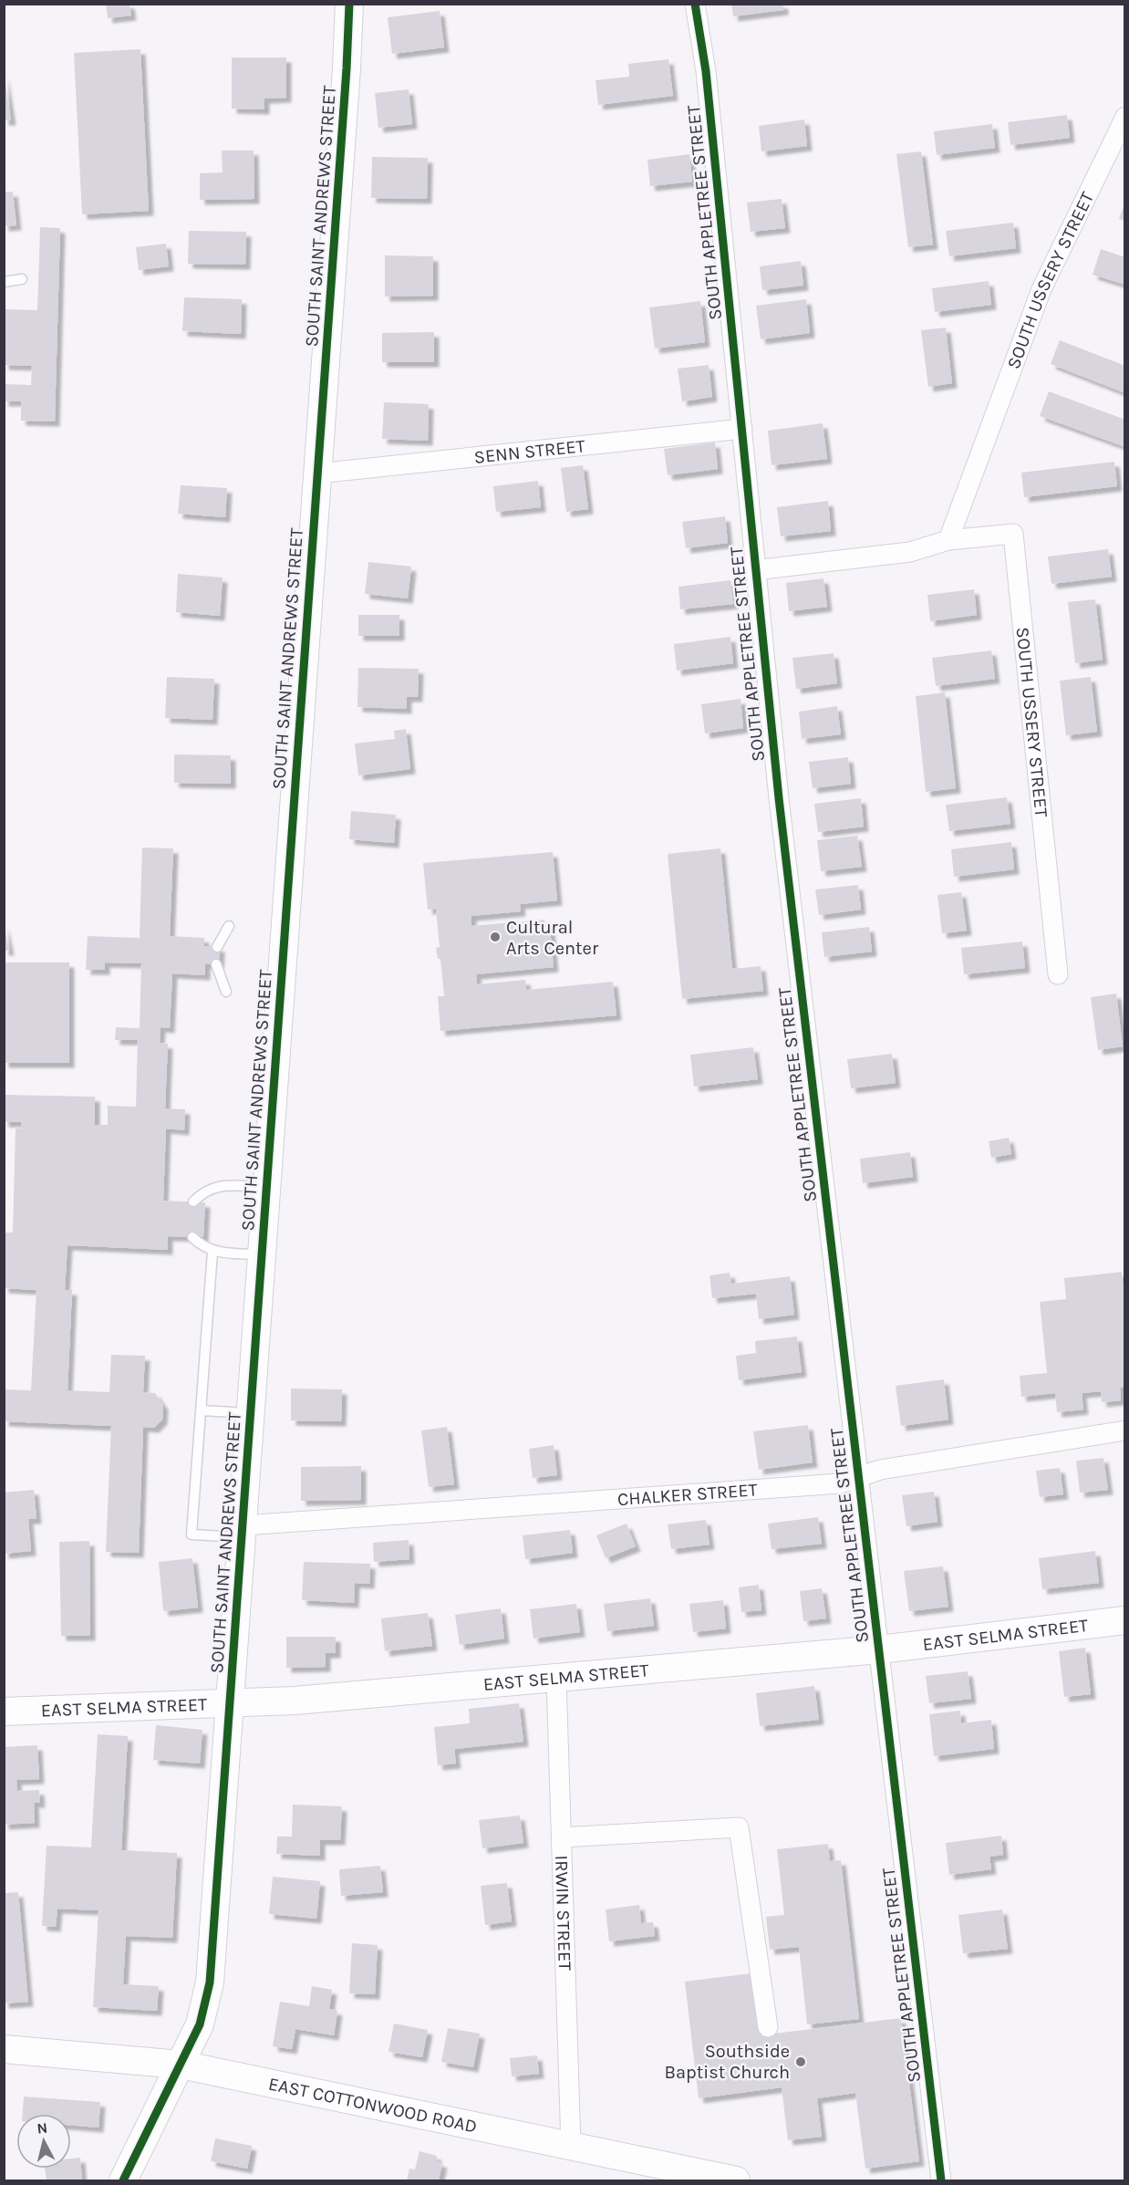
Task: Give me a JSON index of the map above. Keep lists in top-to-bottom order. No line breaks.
{"streets":{"street":["SOUTH APPLETREE STREET","SOUTH SAINT ANDREWS STREET","SOUTH USSERY STREET","SENN STREET","CHALKER STREET","EAST SELMA STREET","IRWIN STREET","EAST COTTONWOOD ROAD"]},"crossings":[["SOUTH APPLETREE STREET","SOUTH USSERY STREET"],["SOUTH APPLETREE STREET","SENN STREET"],["SOUTH APPLETREE STREET","CHALKER STREET"],["SOUTH APPLETREE STREET","EAST SELMA STREET"],["SOUTH SAINT ANDREWS STREET","SENN STREET"],["SOUTH SAINT ANDREWS STREET","CHALKER STREET"],["SOUTH SAINT ANDREWS STREET","EAST SELMA STREET"],["SOUTH SAINT ANDREWS STREET","EAST COTTONWOOD ROAD"],["EAST SELMA STREET","IRWIN STREET"],["IRWIN STREET","EAST COTTONWOOD ROAD"]],"places":["Cultural Arts Center","Southside Baptist Church"],"north":"top"}
